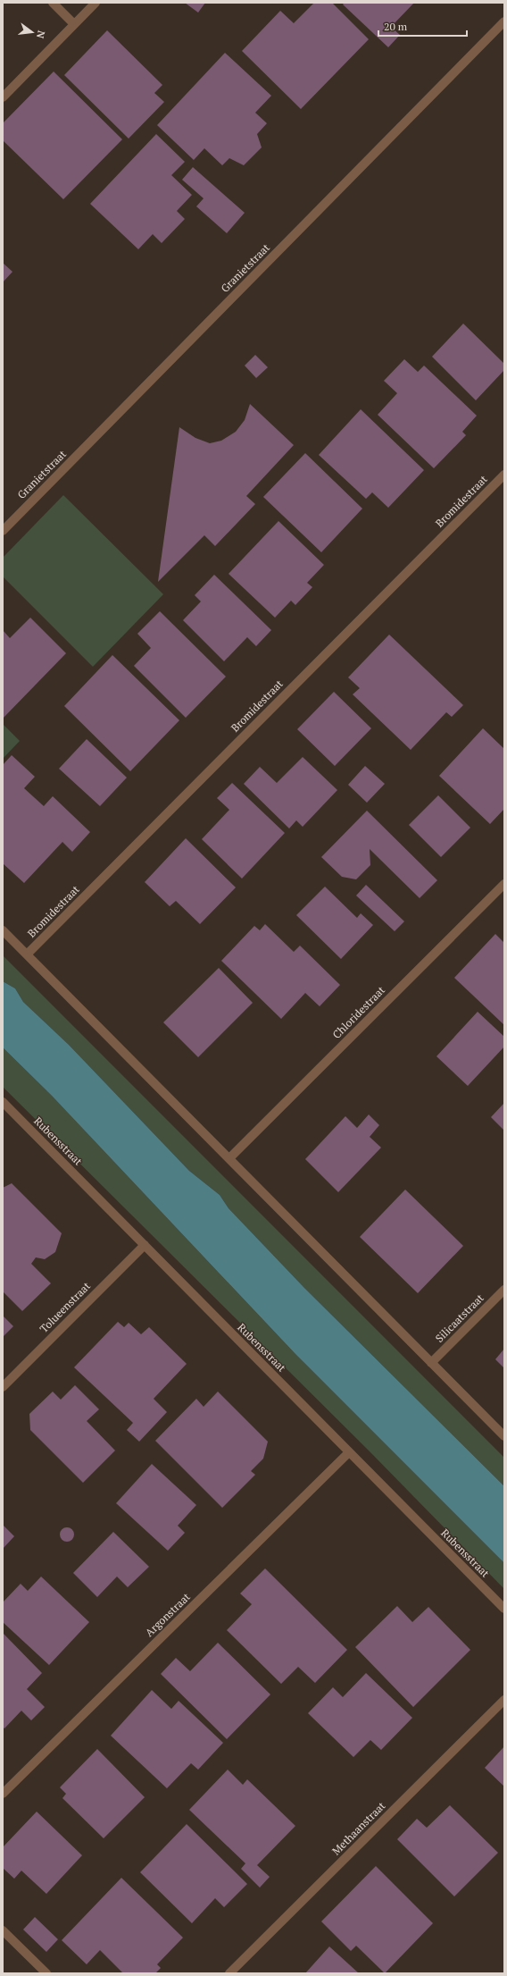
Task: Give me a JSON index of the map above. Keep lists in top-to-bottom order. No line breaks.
{"streets":{"street":["Granietstraat","Bromidestraat","Chloridestraat","Rubensstraat","Tolueenstraat","Silicaatstraat","Argonstraat","Methaanstraat"]},"crossings":[["Rubensstraat","Tolueenstraat"],["Rubensstraat","Argonstraat"]],"scale_bar":"20 m","north":"right"}
